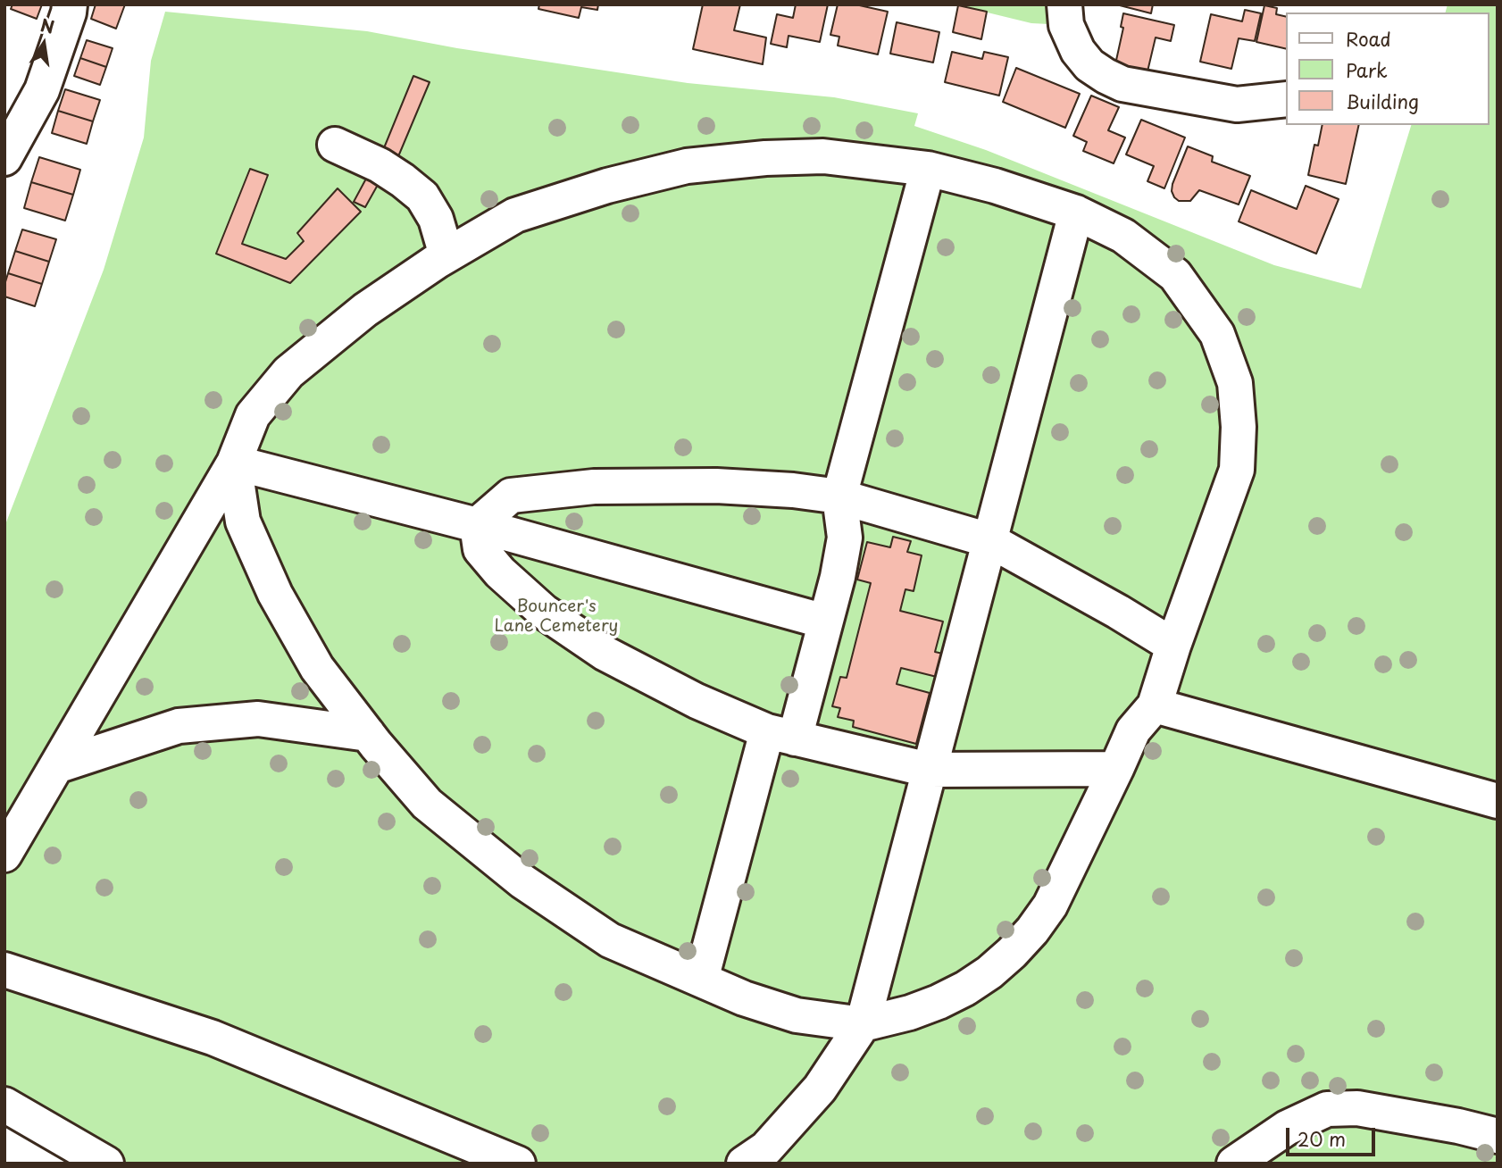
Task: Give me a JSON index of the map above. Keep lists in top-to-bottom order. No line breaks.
{"parks":["Bouncer's Lane Cemetery"],"legend":["Road","Park","Building"],"scale_bar":"20 m","north":"top"}
